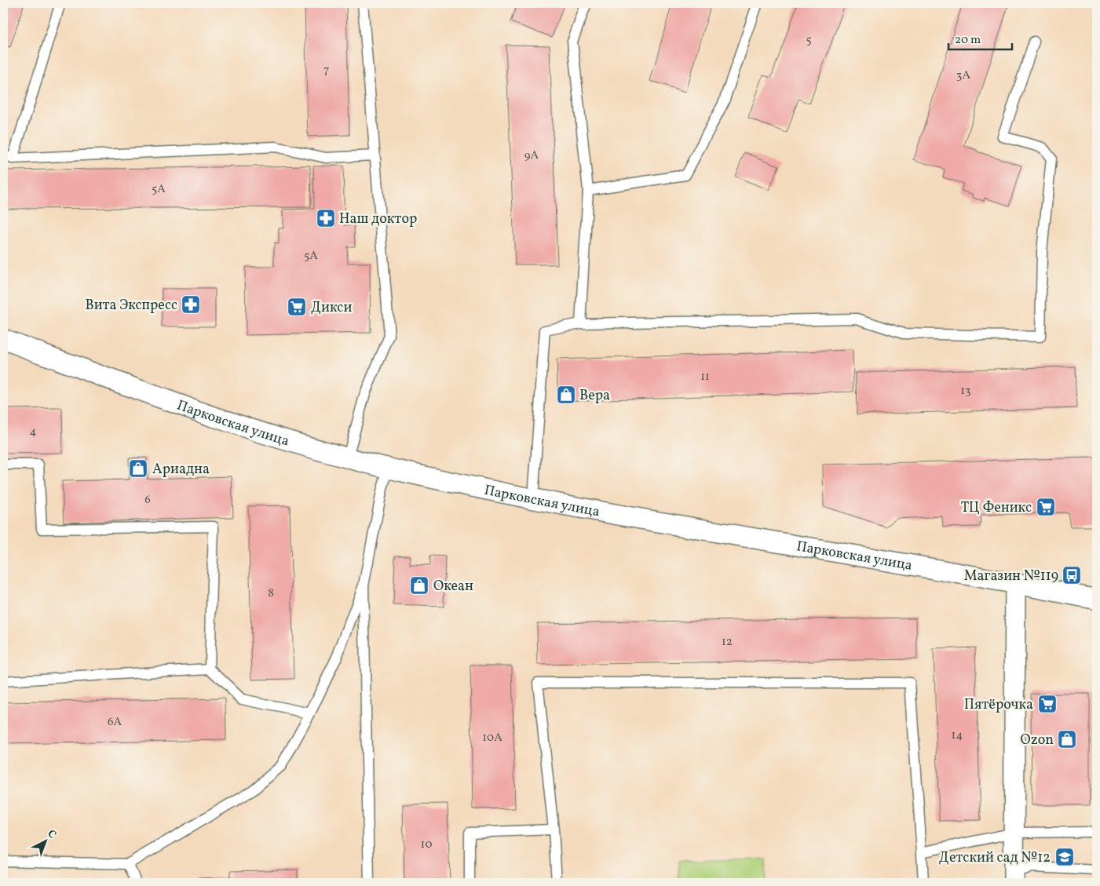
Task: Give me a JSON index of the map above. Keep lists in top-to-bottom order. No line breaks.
{"streets":{"street":["Парковская улица"]},"places":{"pharmacy":["Наш доктор","Вита Экспресс"],"supermarket":["Дикси","ТЦ Феникс","Пятёрочка"],"shop":["Вера","Ариадна","Океан","Ozon"],"bus stop":["Магазин №119"],"school or university":["Детский сад №12"]},"house_numbers":["5","7","3А","9А","5А","5А","11","13","4","6","8","12","6А","14","10А","10"],"scale_bar":"20 m","north":"top right"}
